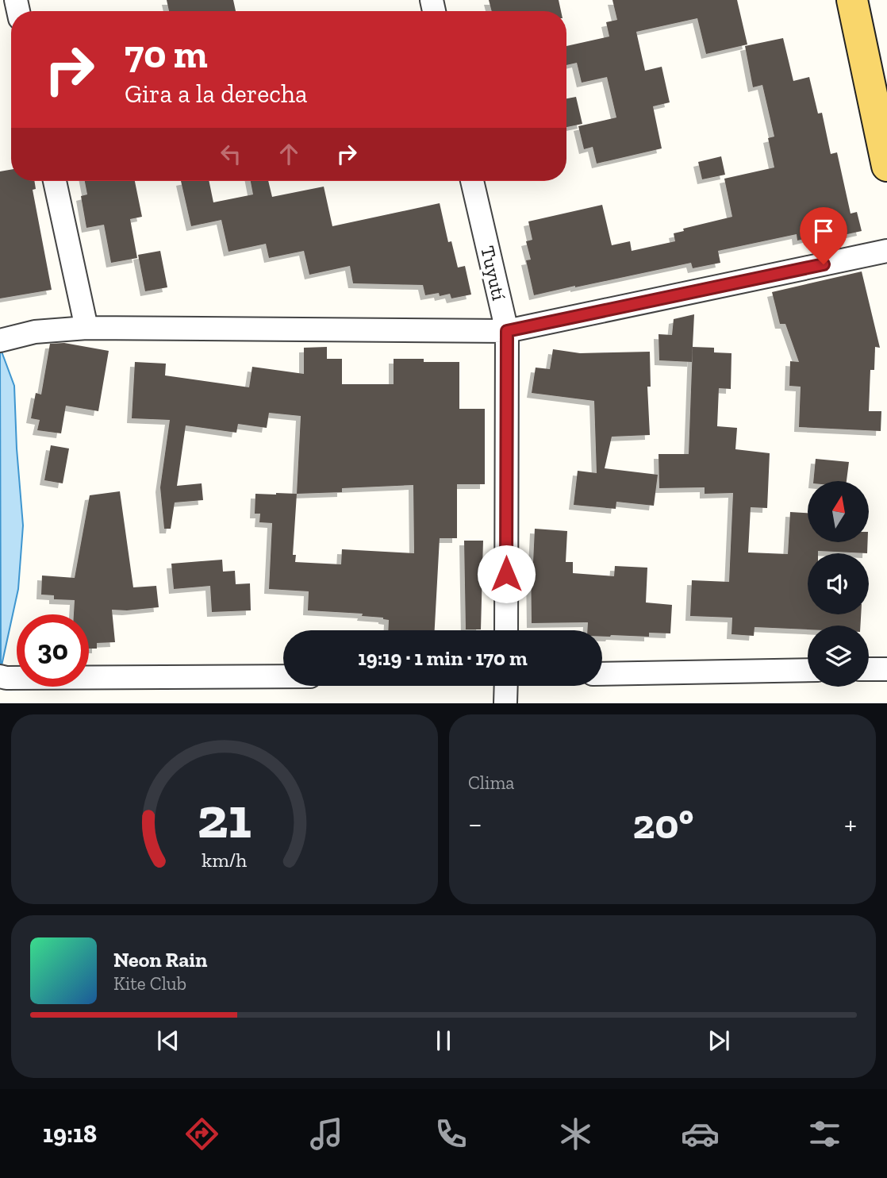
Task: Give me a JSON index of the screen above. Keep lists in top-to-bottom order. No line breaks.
{"streets":{"street":["Tuyutí"]},"north":"top","page":{"turn":["70 m","Gira a la derecha"],"limit":"30","trip":"19:19 · 1 min · 170 m","tile":"Clima","heat":["−","20°","+"],"song":["Neon Rain","Kite Club"],"tabs":"19:18","gauge":["21","km/h"]}}
